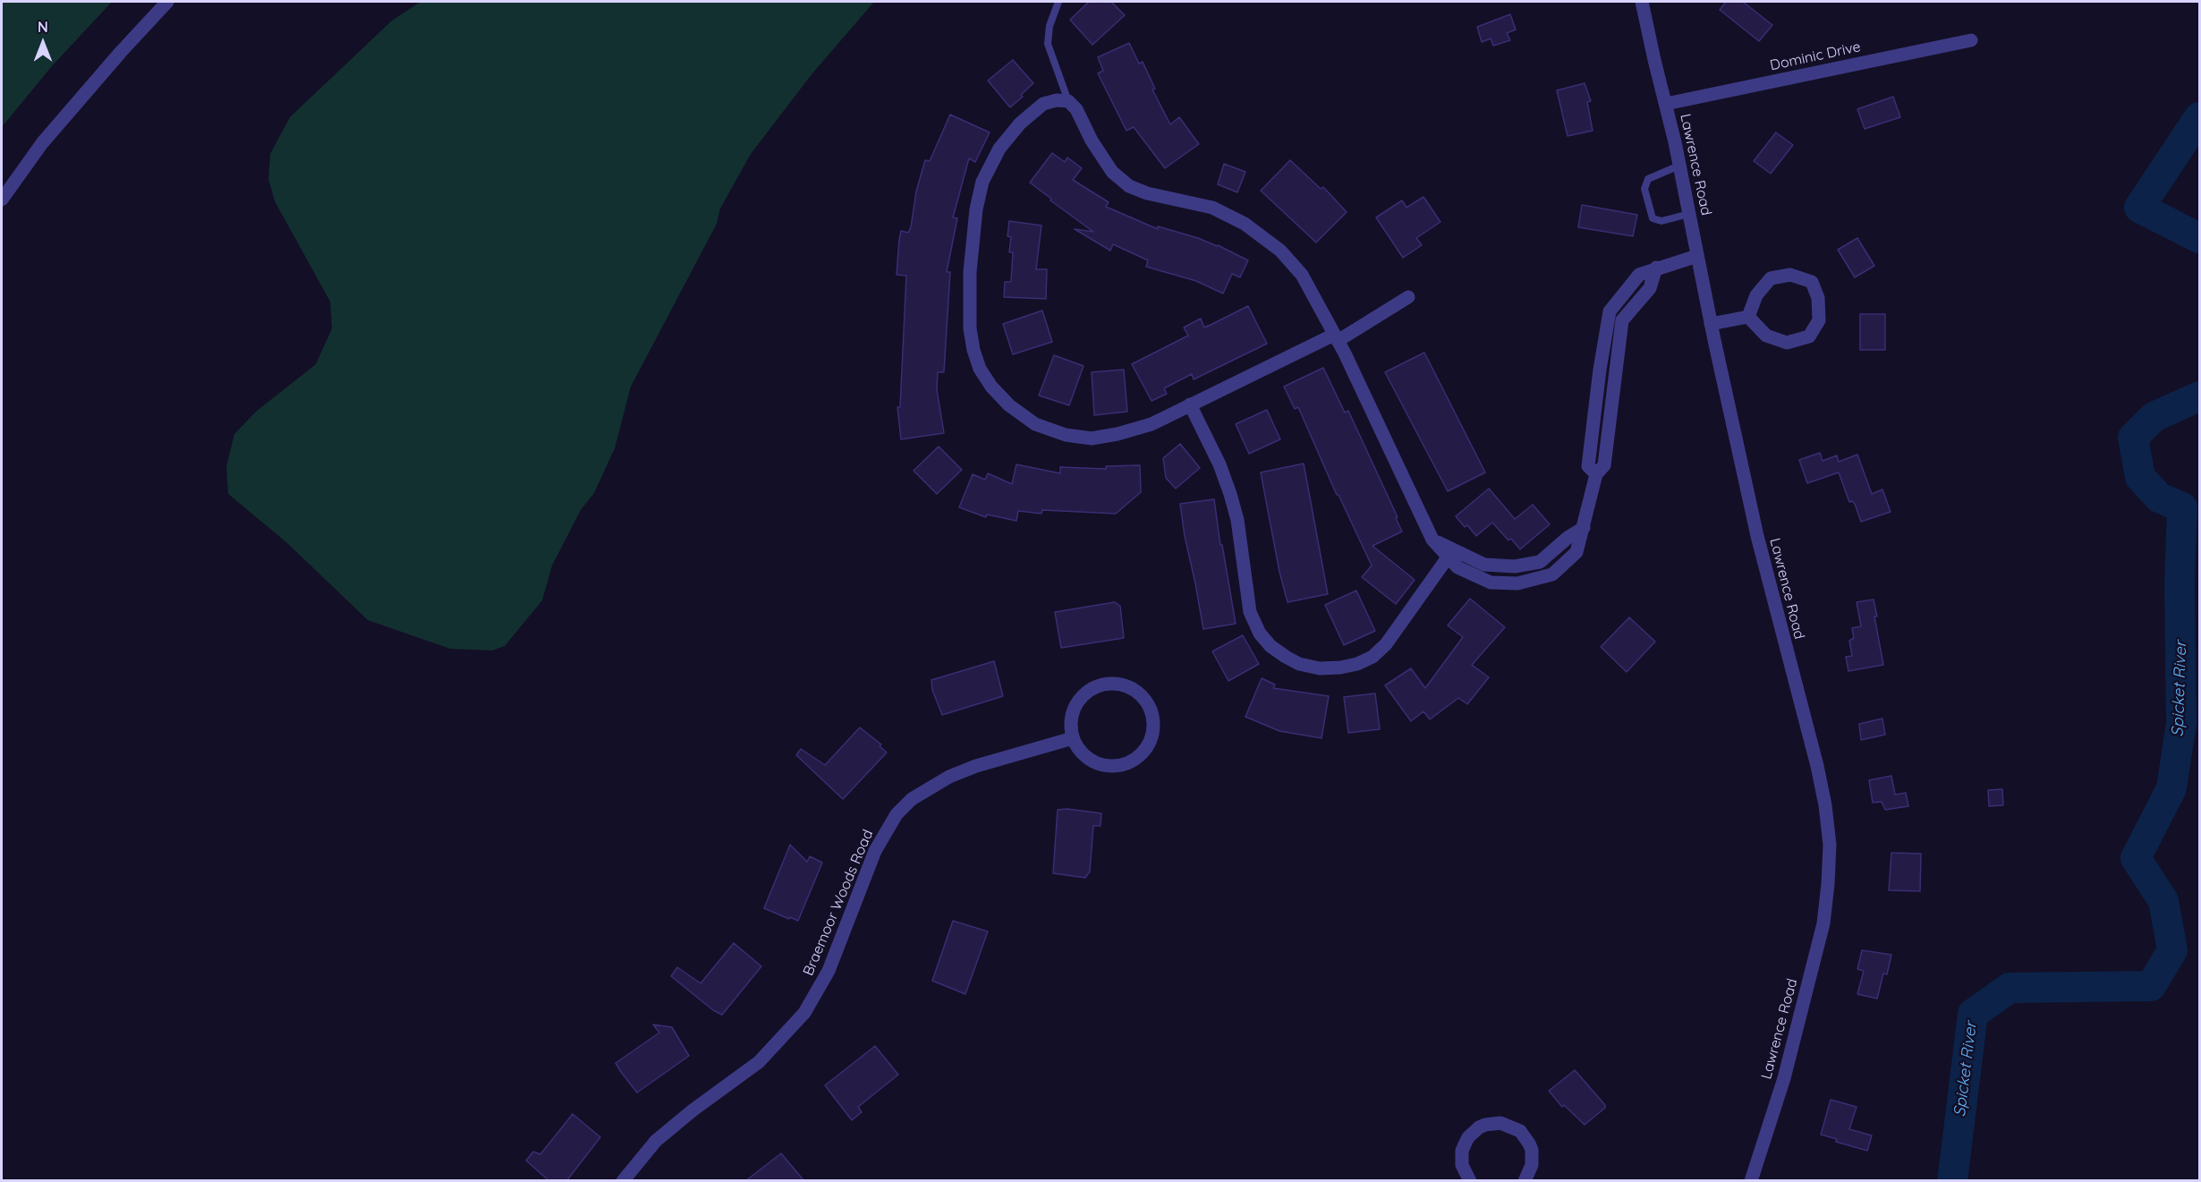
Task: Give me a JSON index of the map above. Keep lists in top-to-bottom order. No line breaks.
{"streets":{"street":["Dominic Drive","Lawrence Road","Braemoor Woods Road"]},"crossings":[["Dominic Drive","Lawrence Road"]],"water":["Spicket River"],"north":"top"}
